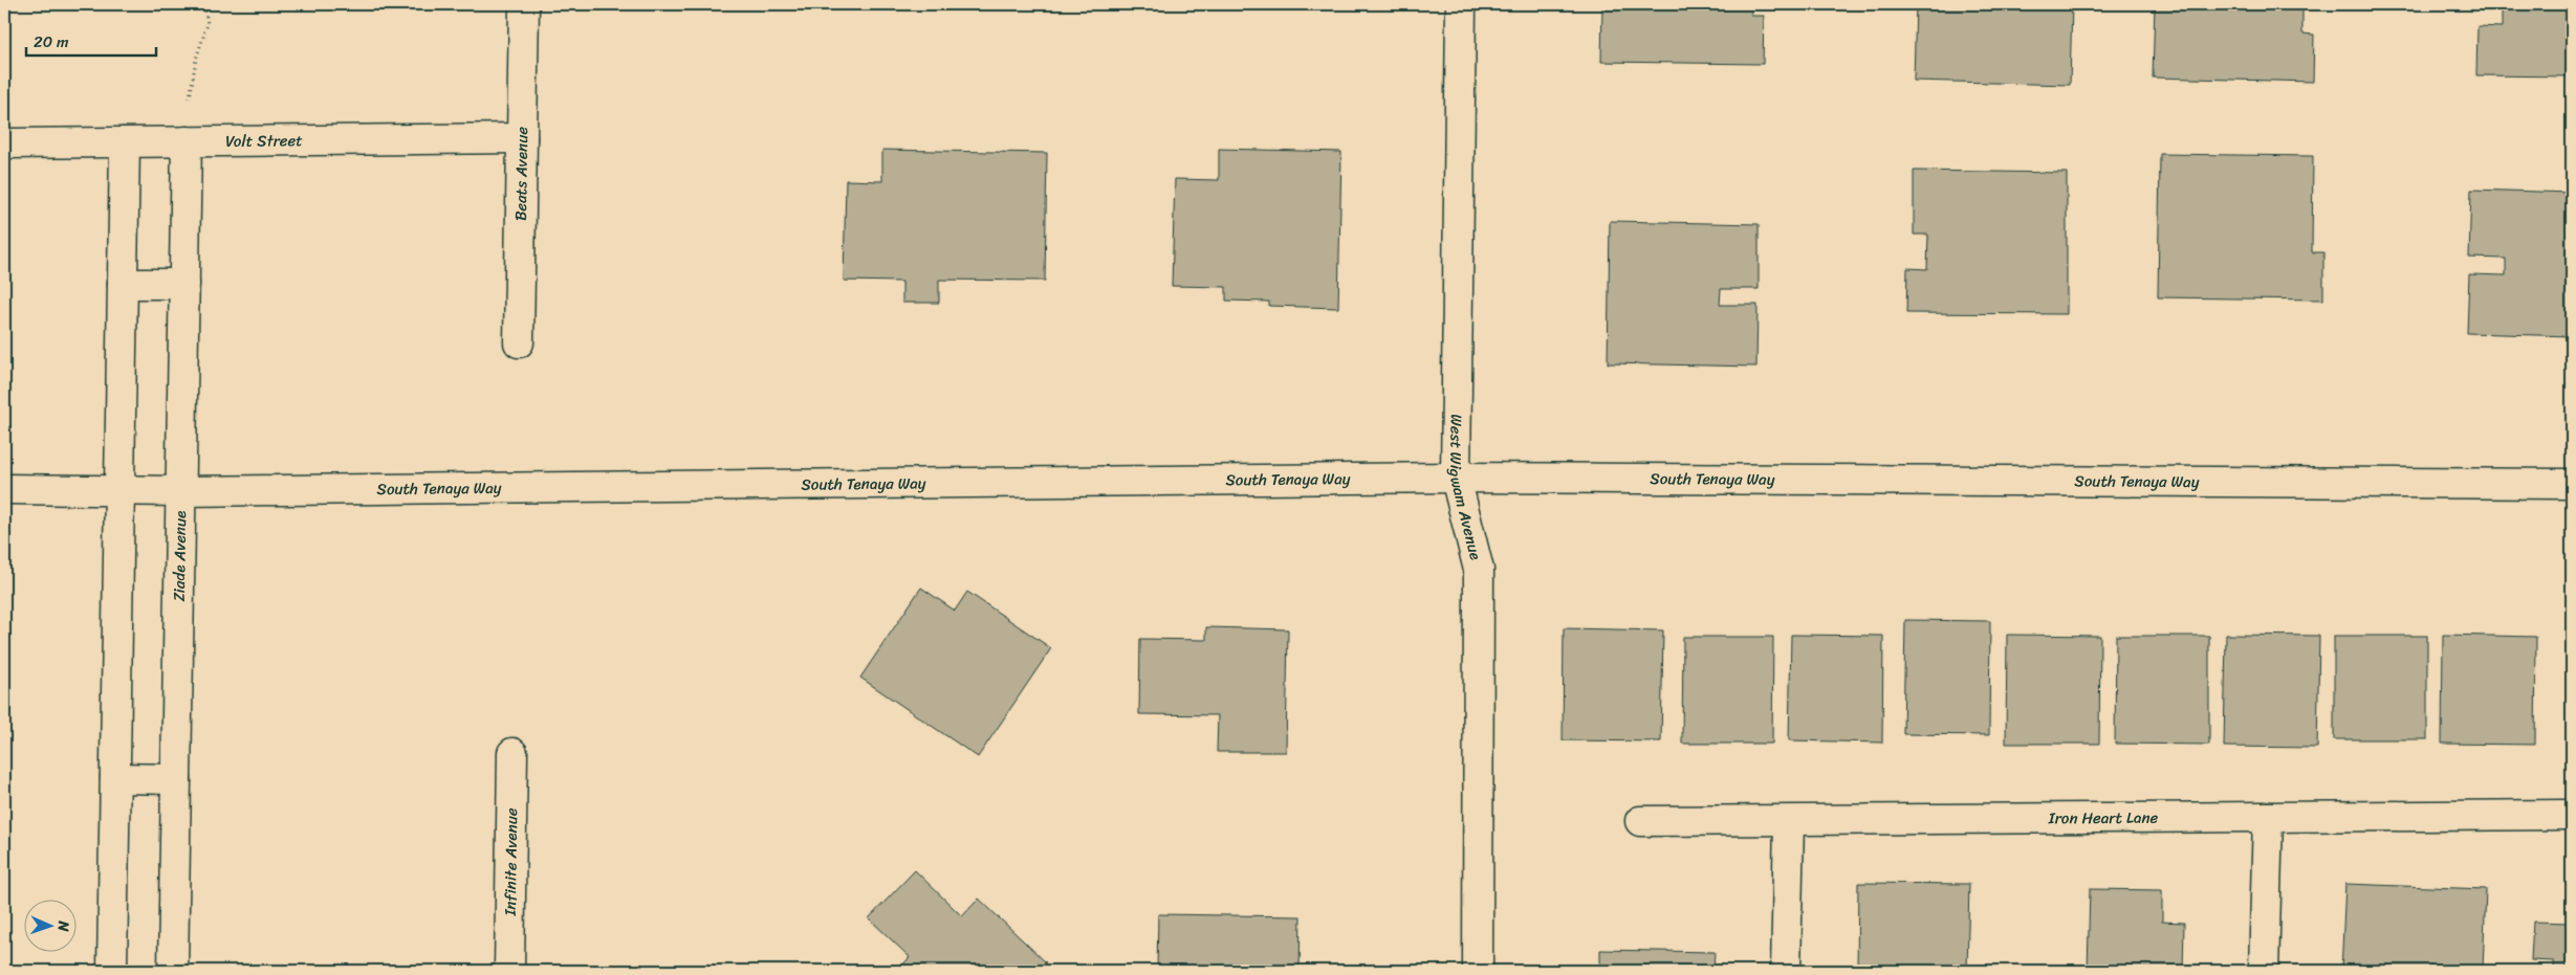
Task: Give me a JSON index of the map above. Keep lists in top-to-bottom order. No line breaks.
{"streets":{"street":["Volt Street","Beats Avenue","South Tenaya Way","West Wigwam Avenue","Ziade Avenue","Iron Heart Lane","Infinite Avenue"]},"crossings":[["Volt Street","Beats Avenue"],["Volt Street","Ziade Avenue"],["South Tenaya Way","West Wigwam Avenue"],["South Tenaya Way","Ziade Avenue"]],"scale_bar":"20 m","north":"right"}
